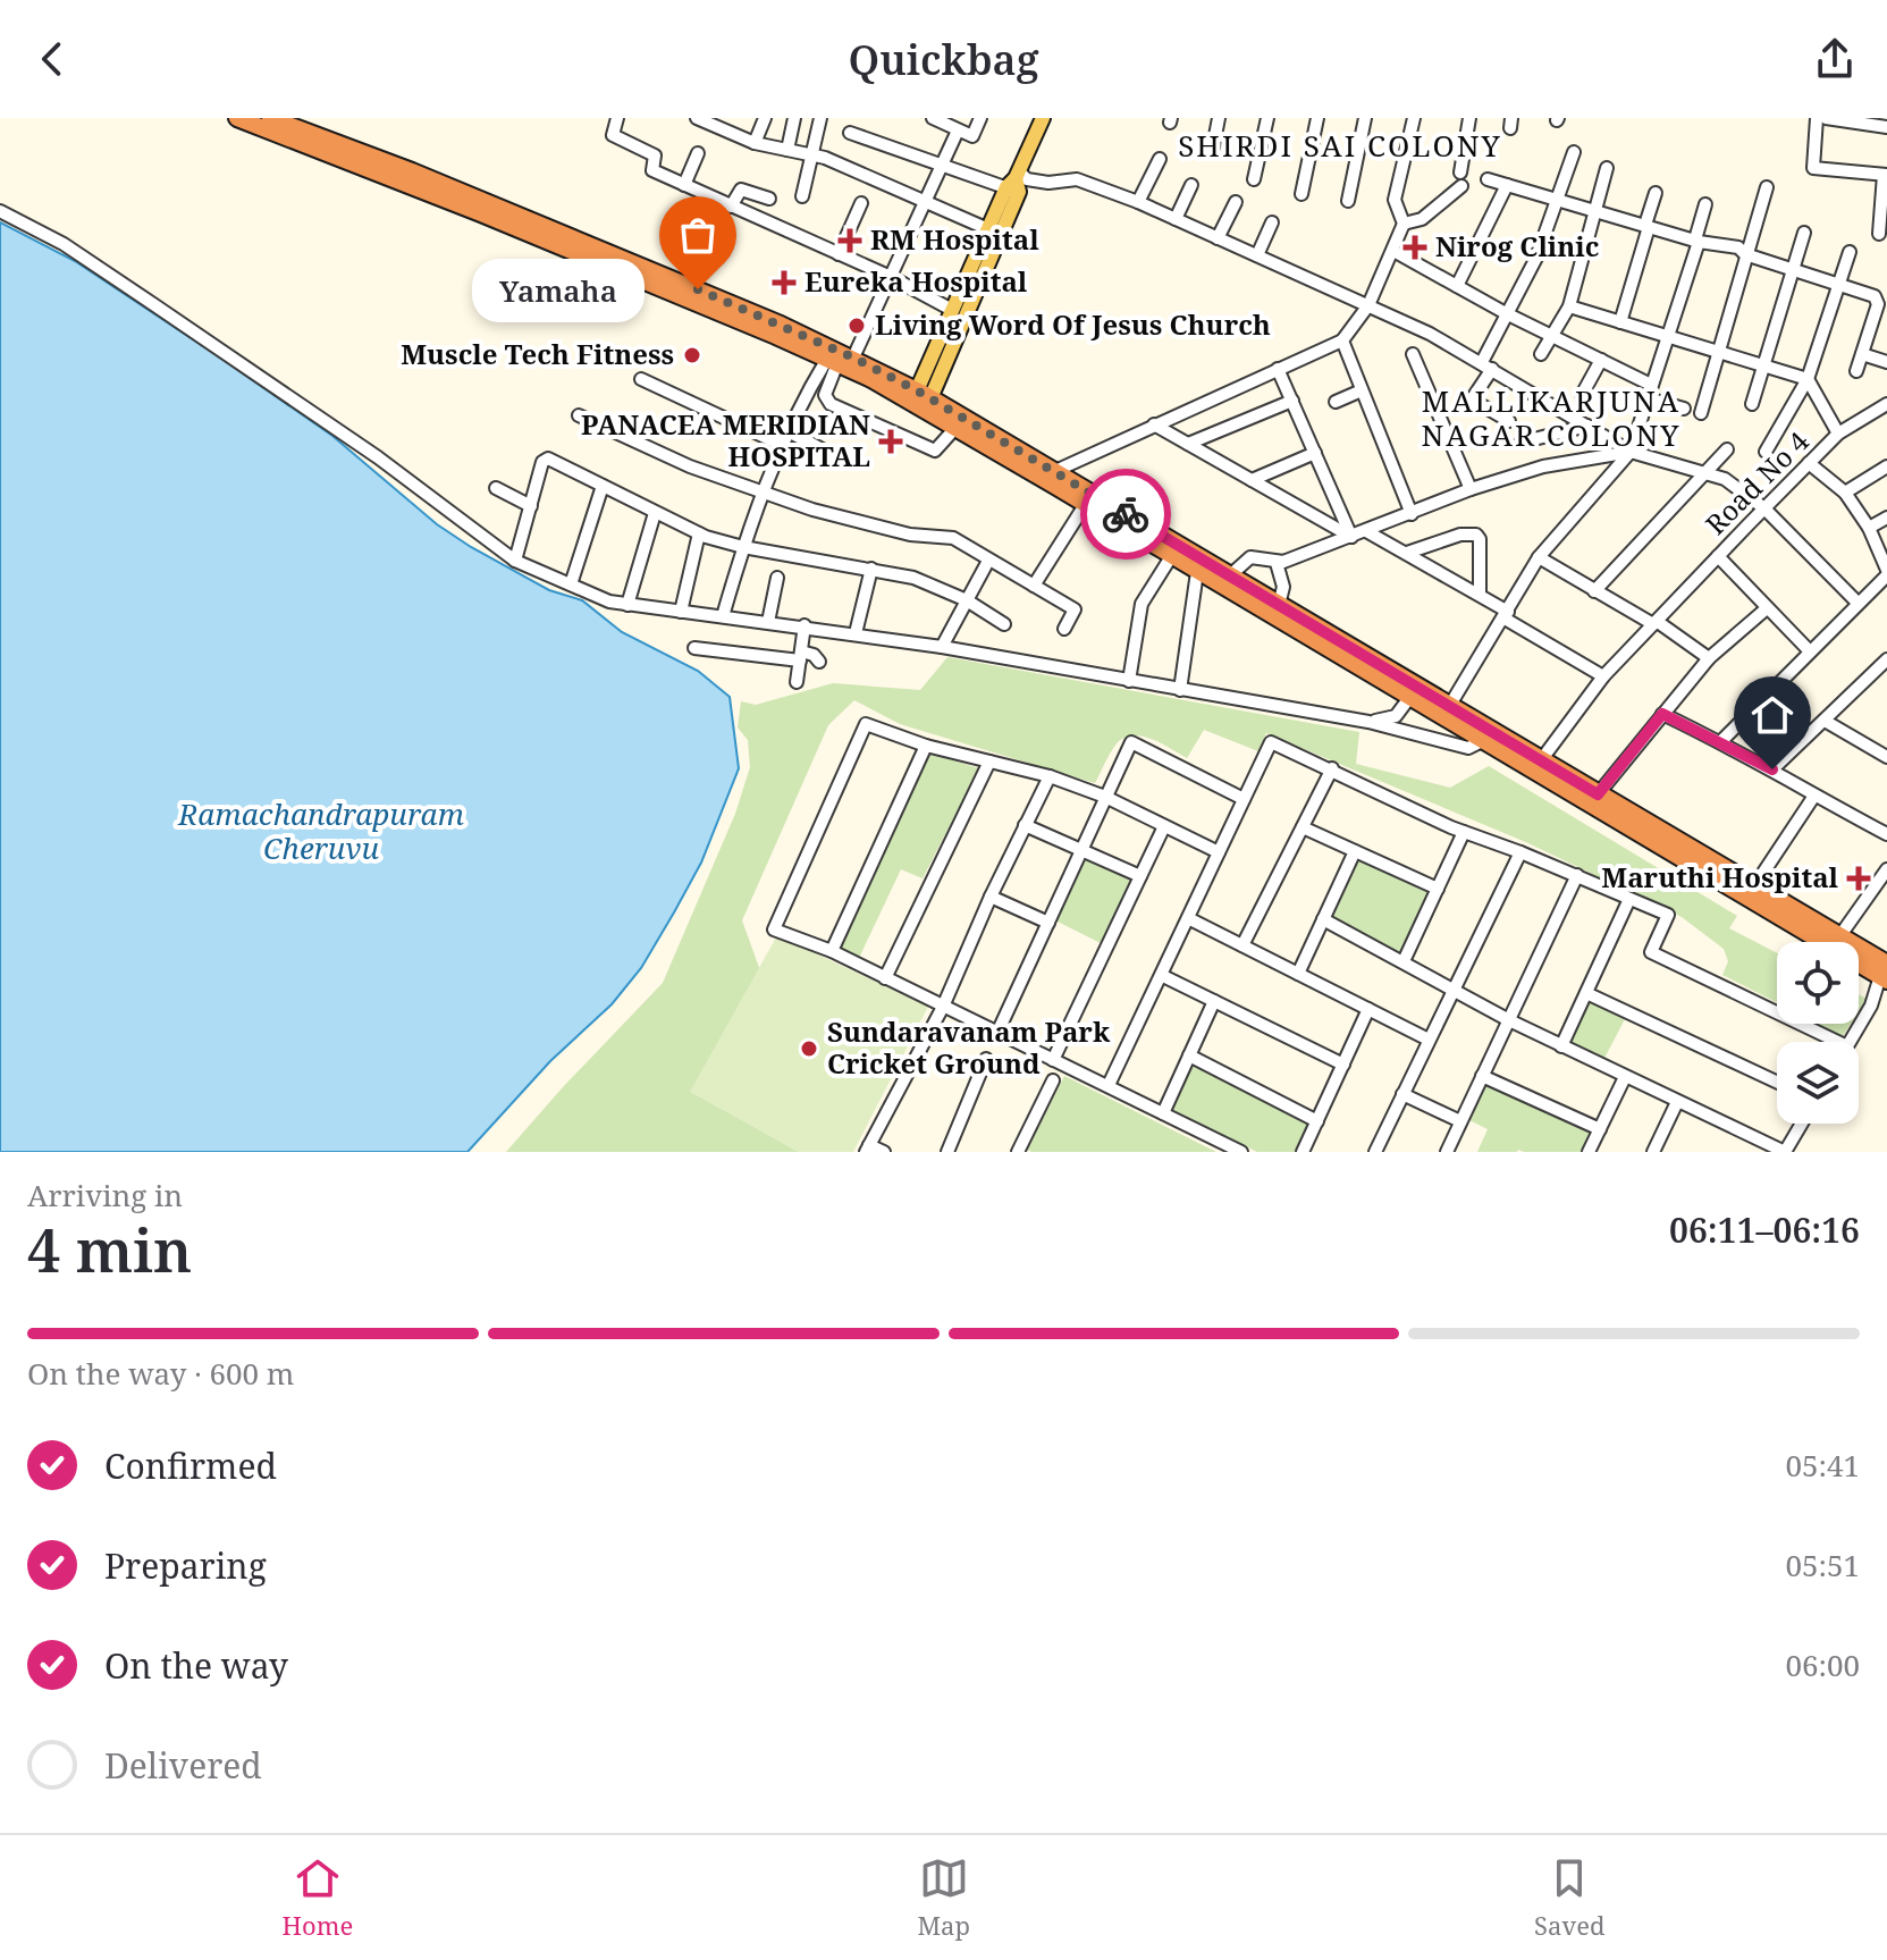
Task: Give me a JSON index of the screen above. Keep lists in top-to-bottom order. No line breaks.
{"streets":{"street":["Road No 4"]},"districts":["SHIRDI SAI COLONY","MALLIKARJUNA NAGAR COLONY"],"water":["Ramachandrapuram Cheruvu"],"places":{"health":["RM Hospital","Nirog Clinic","Eureka Hospital","PANACEA MERIDIAN HOSPITAL","Maruthi Hospital"],"other":["Yamaha","Living Word Of Jesus Church","Muscle Tech Fitness","Sundaravanam Park Cricket Ground"]},"page":{"header":"Quickbag","bubble":"Yamaha","heading":["4 min","Arriving in","06:11–06:16"],"bar":"On the way · 600 m","list":[["Confirmed","05:41"],["Preparing","05:51"],["On the way","06:00"],"Delivered"],"tabs":["Home","Map","Saved"]}}
